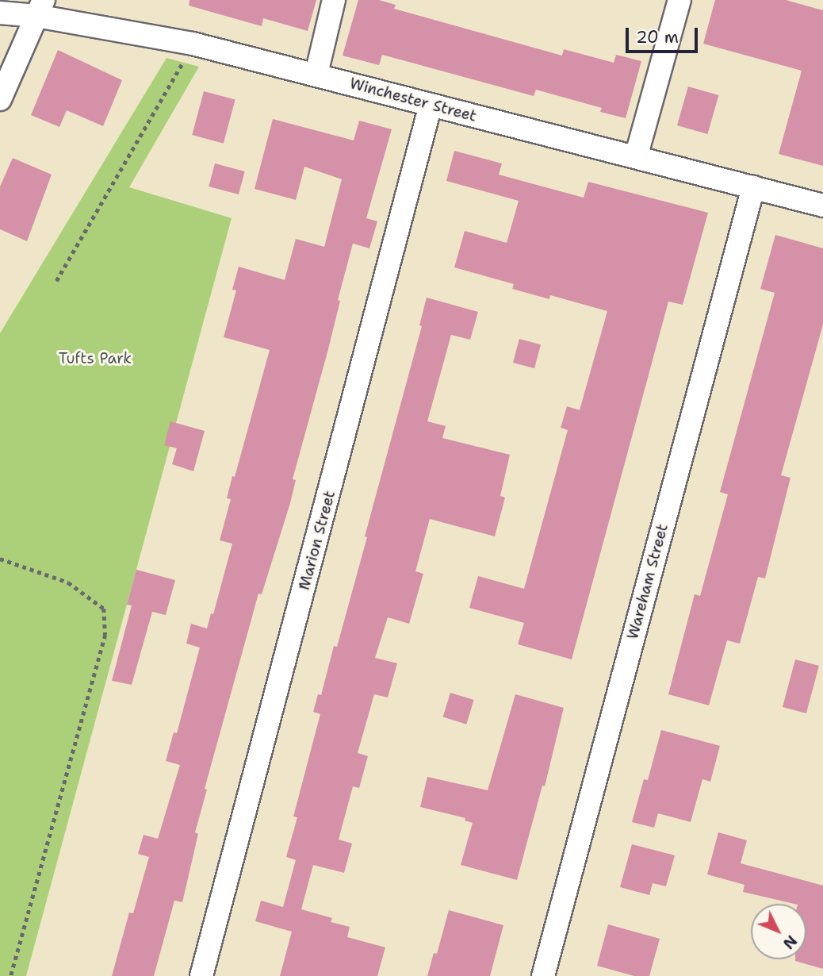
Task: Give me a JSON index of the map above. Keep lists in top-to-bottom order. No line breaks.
{"streets":{"street":["Winchester Street","Marion Street","Wareham Street"]},"crossings":[["Winchester Street","Marion Street"],["Winchester Street","Wareham Street"]],"parks":["Tufts Park"],"scale_bar":"20 m","north":"bottom right"}
